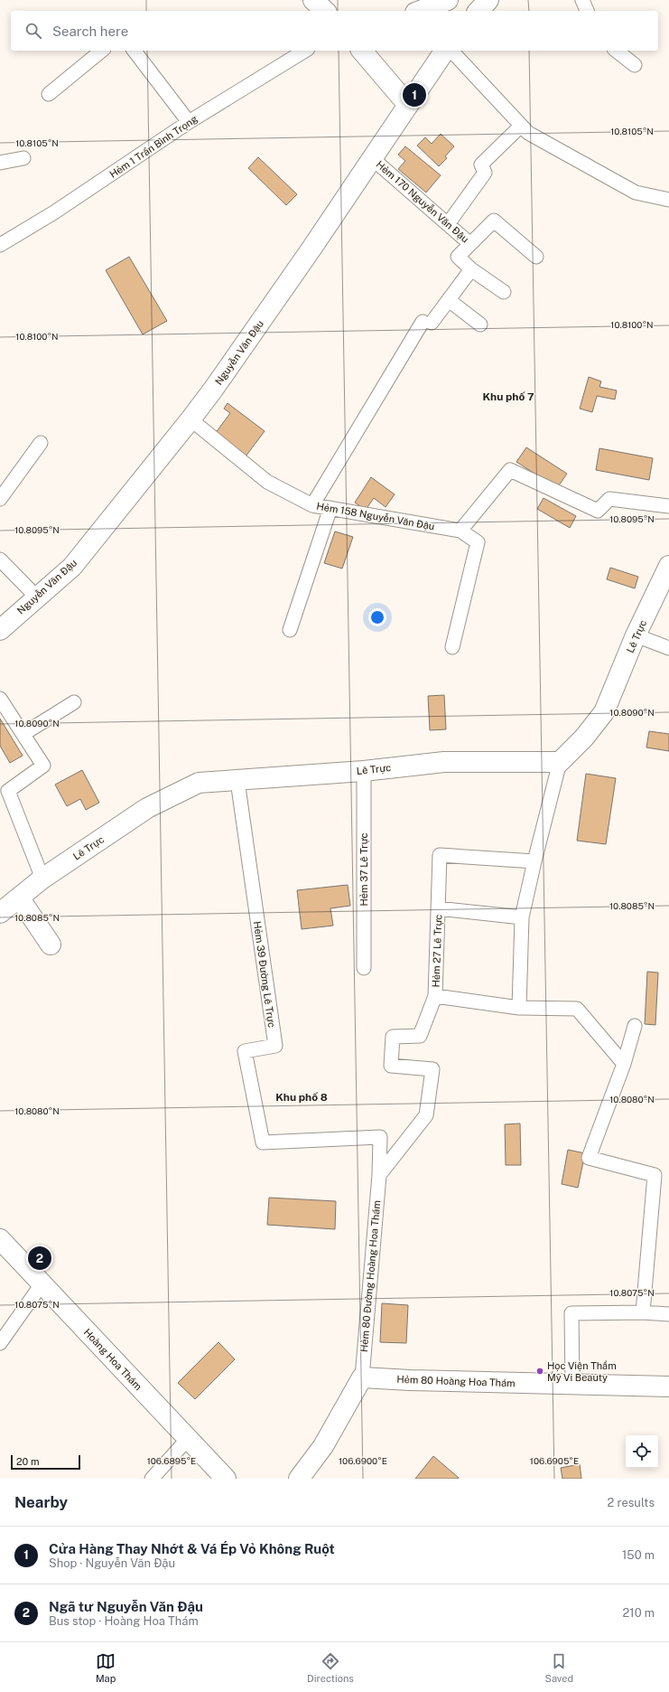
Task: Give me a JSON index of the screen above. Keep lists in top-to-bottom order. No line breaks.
{"streets":{"street":["Nguyễn Văn Đậu","Lê Trực","Hoàng Hoa Thám","Hẻm 80 Hoàng Hoa Thám"],"lane":["Hẻm 1 Trần Bình Trọng","Hẻm 170 Nguyễn Văn Đậu","Hẻm 158 Nguyễn Văn Đậu","Hẻm 37 Lê Trực","Hẻm 27 Lê Trực","Hẻm 39 Đường Lê Trực","Hẻm 80 Đường Hoàng Hoa Thám"]},"crossings":[["Hẻm 170 Nguyễn Văn Đậu","Nguyễn Văn Đậu"],["Nguyễn Văn Đậu","Hẻm 158 Nguyễn Văn Đậu"],["Lê Trực","Hẻm 37 Lê Trực"],["Lê Trực","Hẻm 39 Đường Lê Trực"],["Hẻm 39 Đường Lê Trực","Hẻm 80 Đường Hoàng Hoa Thám"],["Hẻm 80 Đường Hoàng Hoa Thám","Hẻm 80 Hoàng Hoa Thám"]],"districts":["Khu phố 7","Khu phố 8"],"places":["Học Viện Thẩm Mỹ Vi Beauty"],"scale_bar":"20 m","page":{"search":"Search here","pins":["1","2"],"scale":"20 m","heading":["Nearby","2 results"],"list":[{"mark":"1","name":"Cửa Hàng Thay Nhớt & Vá Ép Vỏ Không Ruột","note":"Shop · Nguyễn Văn Đậu","value":"150 m"},{"mark":"2","name":"Ngã tư Nguyễn Văn Đậu","note":"Bus stop · Hoàng Hoa Thám","value":"210 m"}],"nav":["Map","Directions","Saved"]},"coordinates":["10.8105°N","10.8100°N","10.8095°N","10.8090°N","10.8085°N","10.8080°N","10.8075°N","106.6895°E","106.6900°E","106.6905°E"]}
